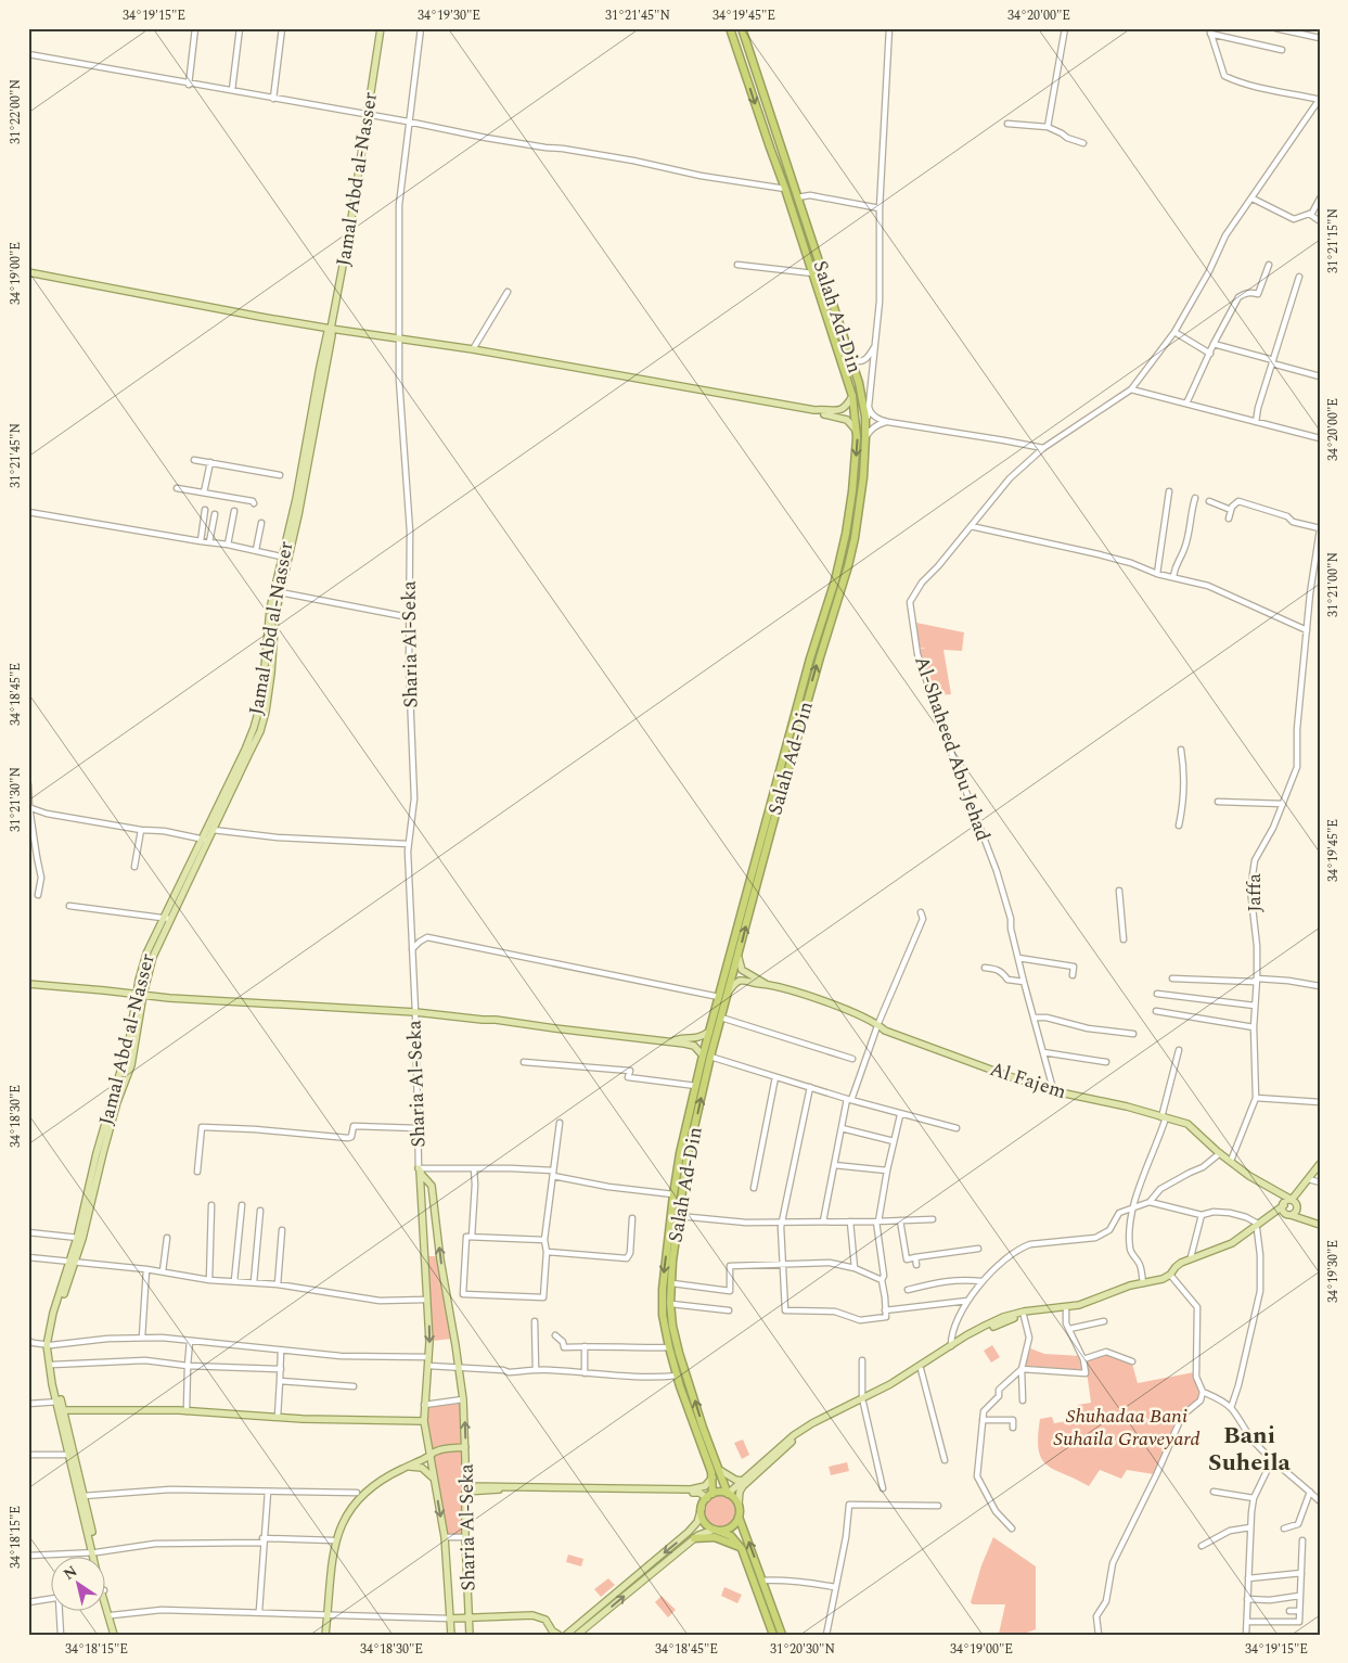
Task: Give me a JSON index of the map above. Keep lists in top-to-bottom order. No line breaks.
{"streets":{"highway":["Salah Ad-Din"],"main road":["Jamal Abd al-Nasser","Sharia Al-Seka","Al Fajem"],"street":["Al-Shaheed Abu Jehad","Jaffa"]},"crossings":[["Al-Shaheed Abu Jehad","Al Fajem"],["Jaffa","Al Fajem"]],"districts":["Bani Suheila"],"parks":["Shuhadaa Bani Suhaila Graveyard"],"north":"top left","coordinates":["34°19'15\"E","34°19'30\"E","31°21'45\"N","34°19'45\"E","34°20'00\"E","31°22'00\"N","31°21'15\"N","34°19'00\"E","31°21'00\"N","34°18'45\"E","31°21'30\"N","34°18'30\"E","34°18'15\"E","31°20'30\"N"]}
